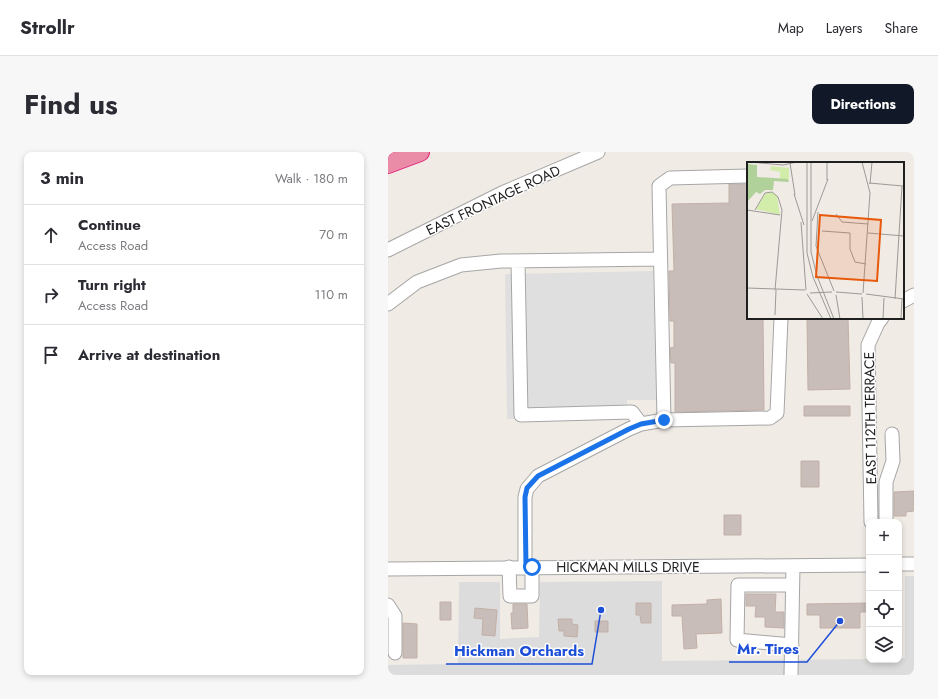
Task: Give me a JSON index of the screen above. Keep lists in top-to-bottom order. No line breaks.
{"streets":{"street":["EAST FRONTAGE ROAD","EAST 112TH TERRACE","HICKMAN MILLS DRIVE"]},"places":["Hickman Orchards","Mr. Tires"],"page":{"header":"Strollr","nav":["Map","Layers","Share"],"title":"Find us","buttons":"Directions","heading":["3 min","Walk · 180 m"],"list":[["Continue","Access Road","70 m"],["Turn right","Access Road","110 m"],"Arrive at destination"],"map_buttons":["+","−"]}}
